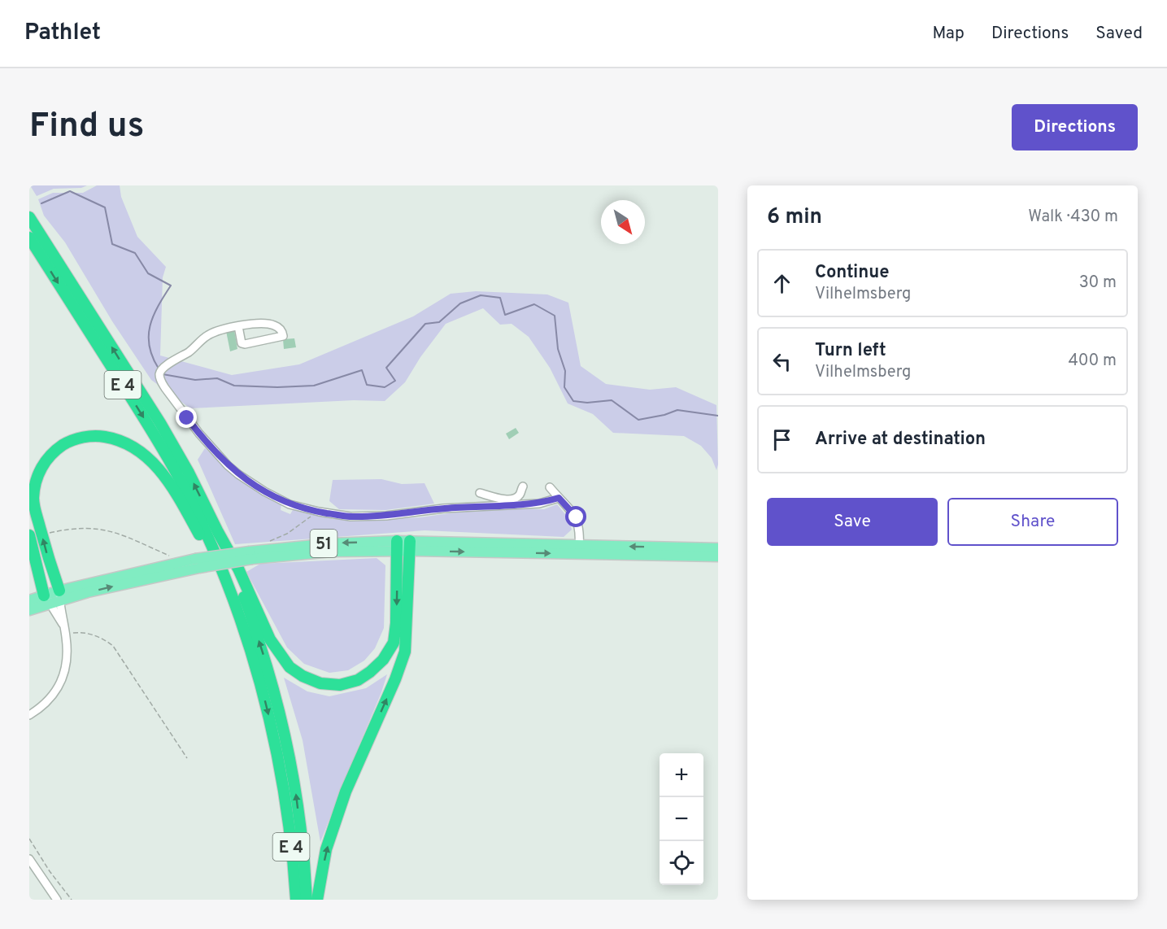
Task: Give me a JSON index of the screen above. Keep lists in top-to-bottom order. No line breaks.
{"streets":{"highway":["E 4"],"main road":["51"]},"north":"bottom right","page":{"header":"Pathlet","nav":["Map","Directions","Saved"],"buttons":["Directions",["Save","Share"]],"title":"Find us","heading":["6 min","Walk · 430 m"],"list":[["Continue","Vilhelmsberg","30 m"],["Turn left","Vilhelmsberg","400 m"],"Arrive at destination"],"map_buttons":["+","−"]}}
